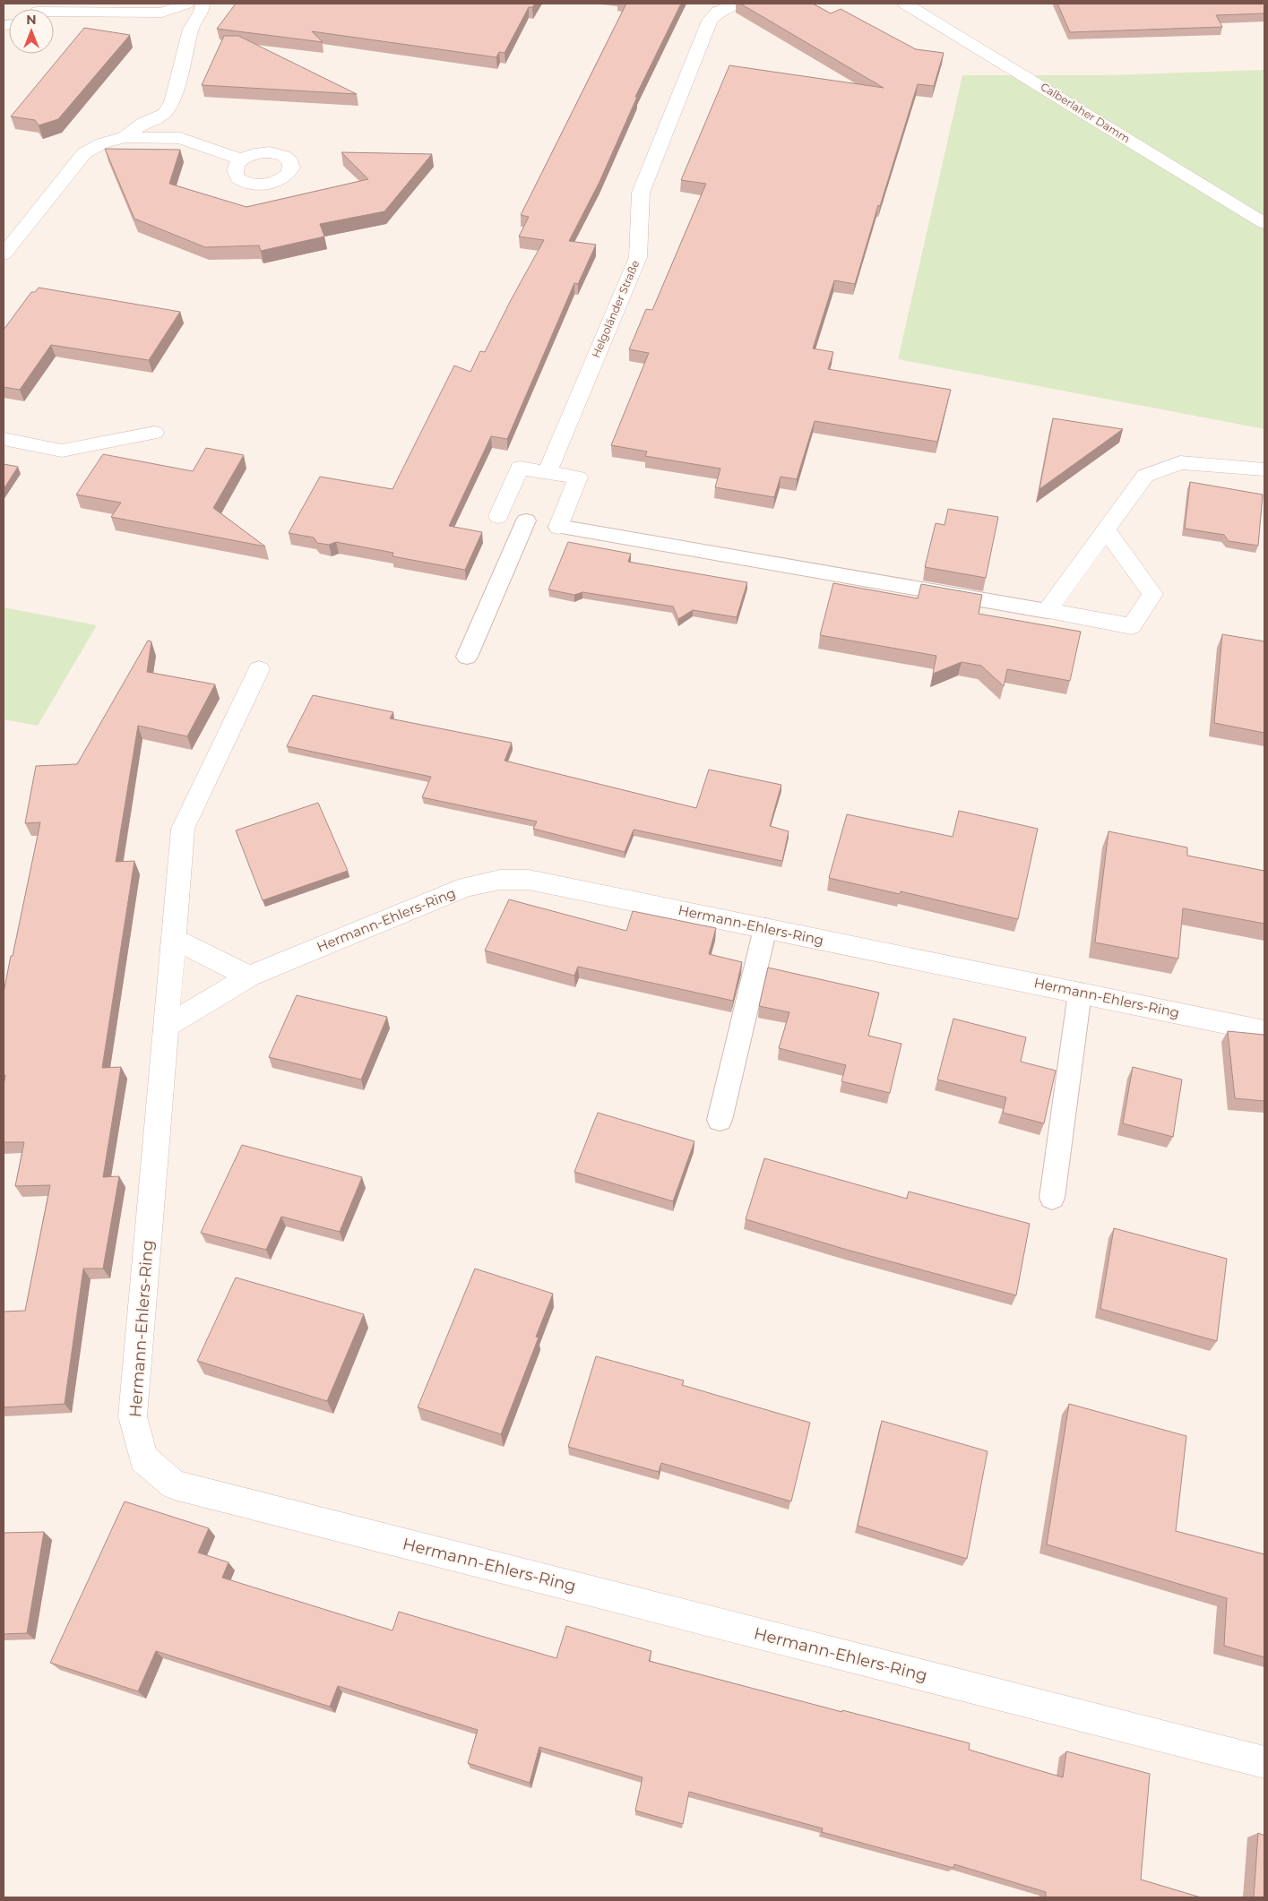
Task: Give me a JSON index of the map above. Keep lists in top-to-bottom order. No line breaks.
{"streets":{"street":["Calberlaher Damm","Helgoländer Straße","Hermann-Ehlers-Ring"]},"north":"top"}
